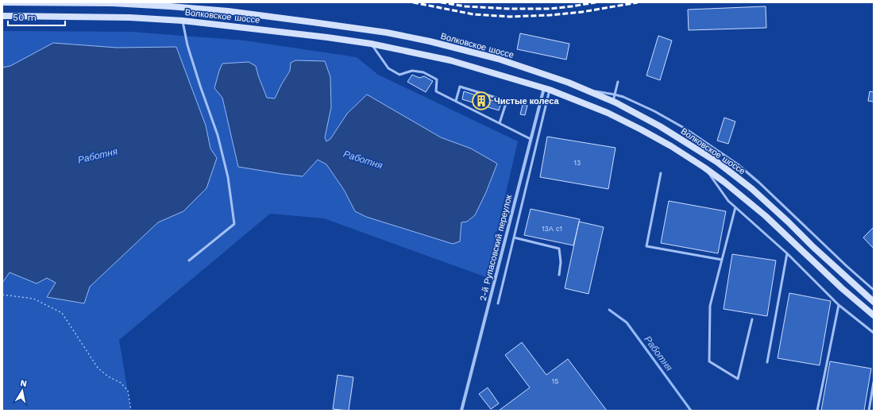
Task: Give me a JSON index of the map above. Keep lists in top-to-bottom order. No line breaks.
{"streets":{"main road":["Волковское шоссе"],"street":["2-й Рупасовский переулок"]},"crossings":[["Волковское шоссе","2-й Рупасовский переулок"]],"water":["Работня"],"places":{"building":["Чистые колеса"]},"house_numbers":["13","13А с1","15"],"scale_bar":"50 m","north":"top"}
